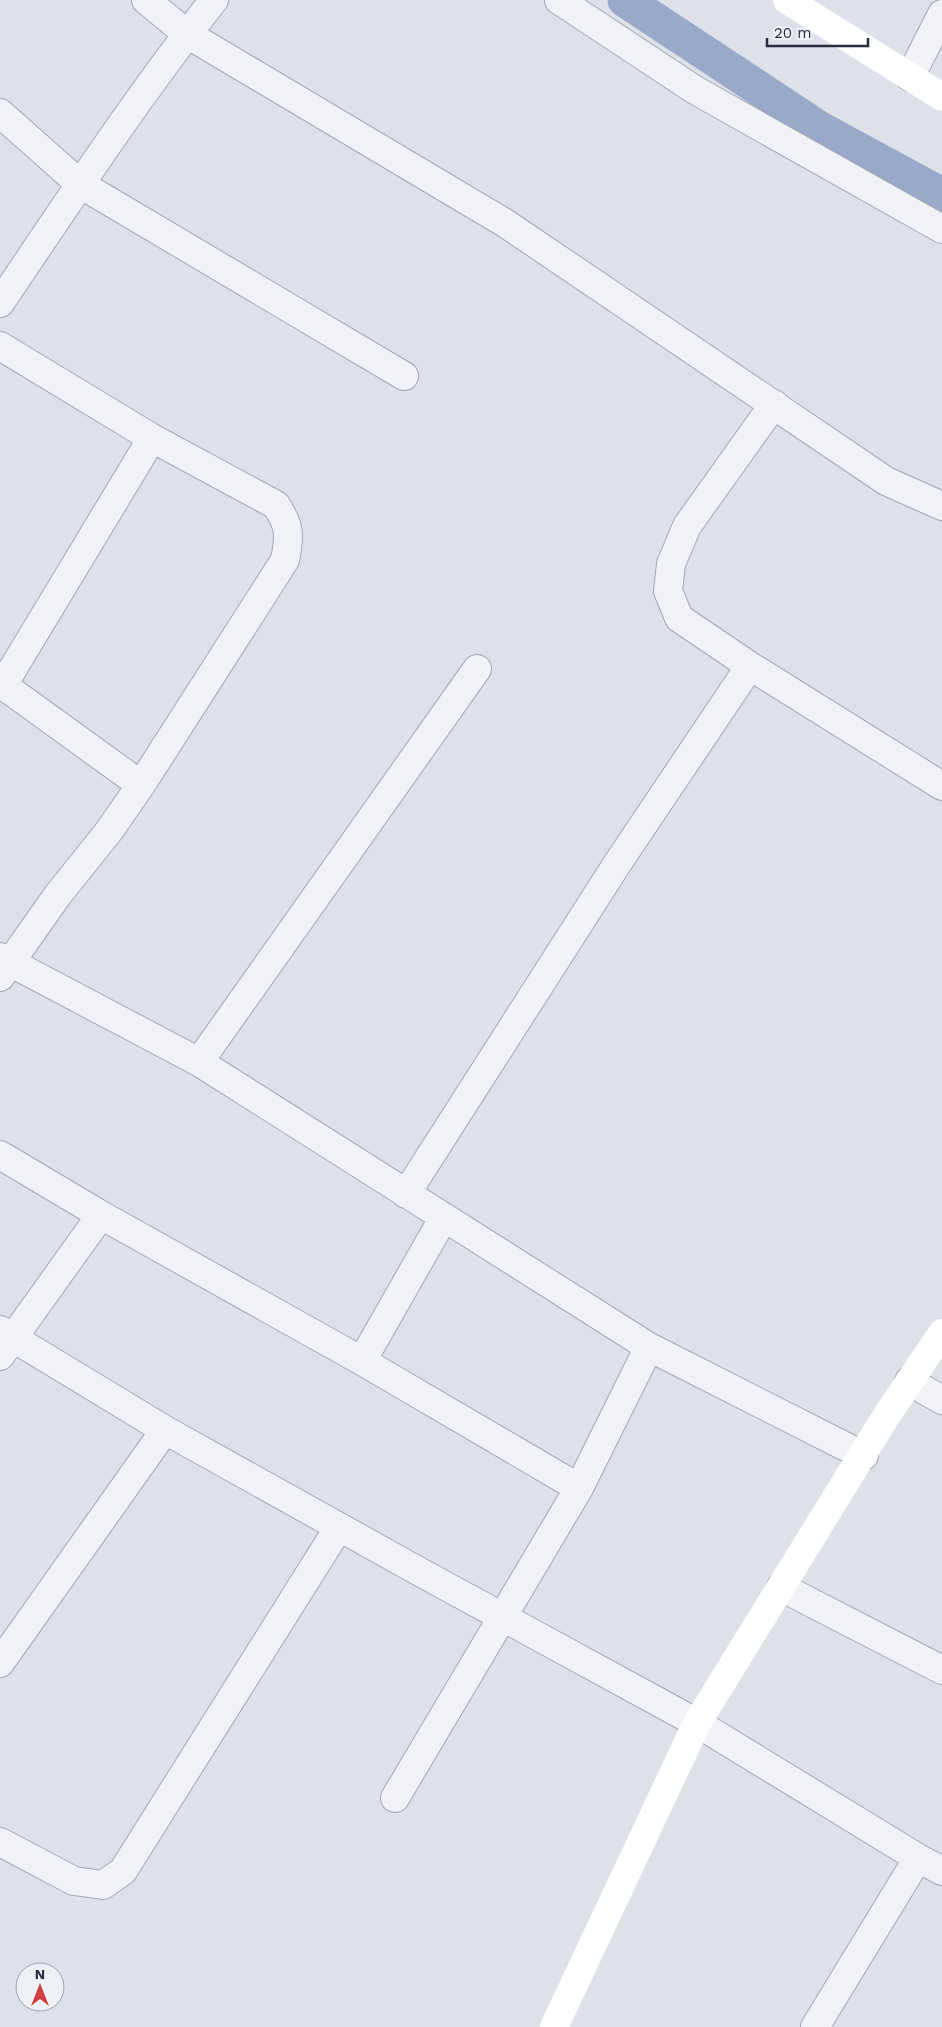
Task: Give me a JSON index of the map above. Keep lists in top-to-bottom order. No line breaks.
{"scale_bar":"20 m","north":"top"}
